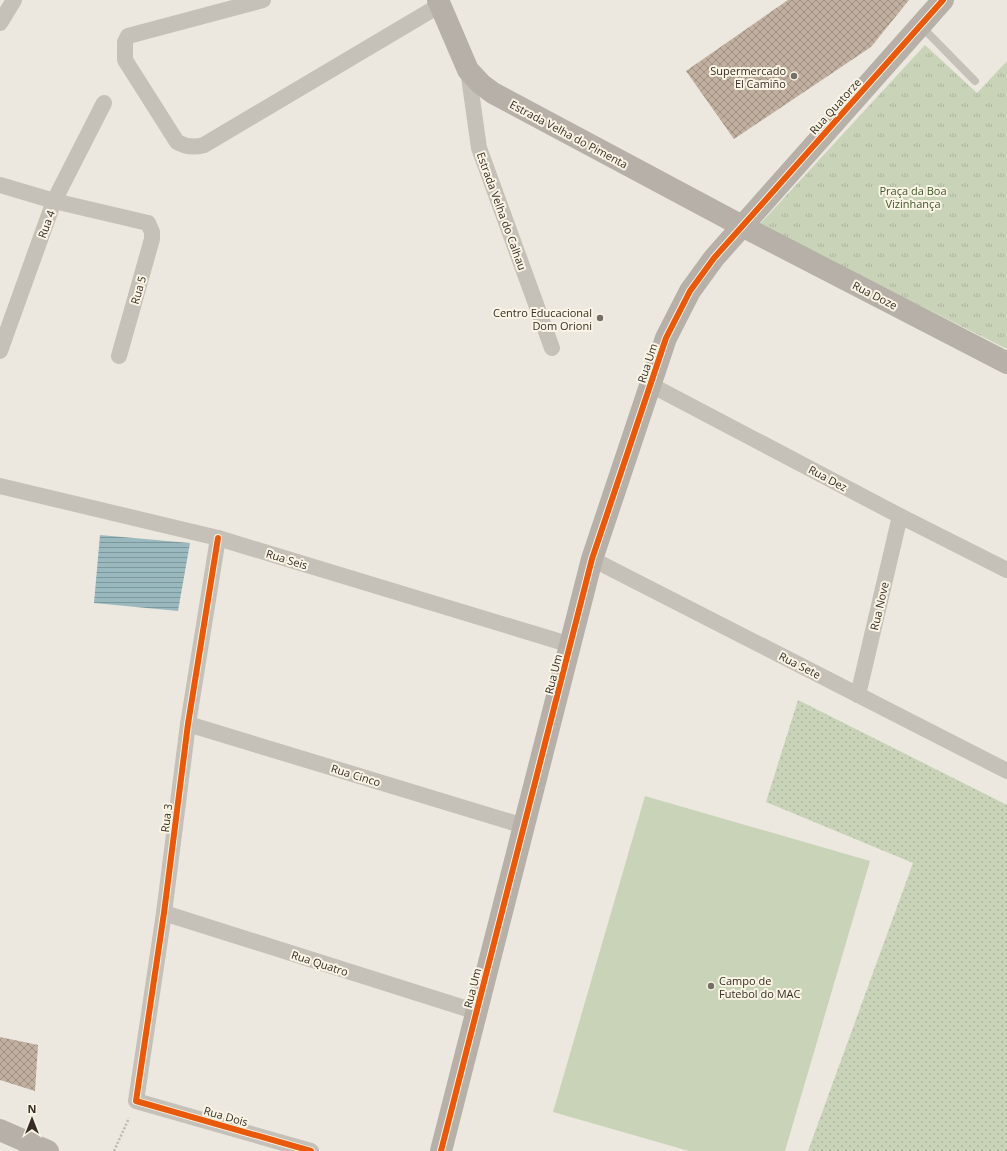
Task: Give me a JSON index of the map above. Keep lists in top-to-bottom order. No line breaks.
{"streets":{"street":["Rua Quatorze","Estrada Velha do Pimenta","Estrada Velha do Calhau","Rua 4","Rua 5","Rua Doze","Rua Um","Rua Dez","Rua Seis","Rua Nove","Rua Sete","Rua Cinco","Rua 3","Rua Quatro","Rua Dois"]},"crossings":[["Rua Quatorze","Estrada Velha do Pimenta"],["Rua Quatorze","Rua Doze"],["Rua Quatorze","Rua Um"],["Estrada Velha do Pimenta","Estrada Velha do Calhau"],["Estrada Velha do Pimenta","Rua Doze"],["Estrada Velha do Pimenta","Rua Um"],["Rua 4","Rua 5"],["Rua Doze","Rua Um"],["Rua Um","Rua Dez"],["Rua Um","Rua Seis"],["Rua Um","Rua Sete"],["Rua Um","Rua Cinco"],["Rua Um","Rua Quatro"],["Rua Dez","Rua Nove"],["Rua Seis","Rua 3"],["Rua Nove","Rua Sete"],["Rua Cinco","Rua 3"],["Rua 3","Rua Quatro"],["Rua 3","Rua Dois"]],"parks":["Praça da Boa Vizinhança"],"places":["Supermercado El Camiño","Centro Educacional Dom Orioni","Campo de Futebol do MAC"],"north":"top"}
